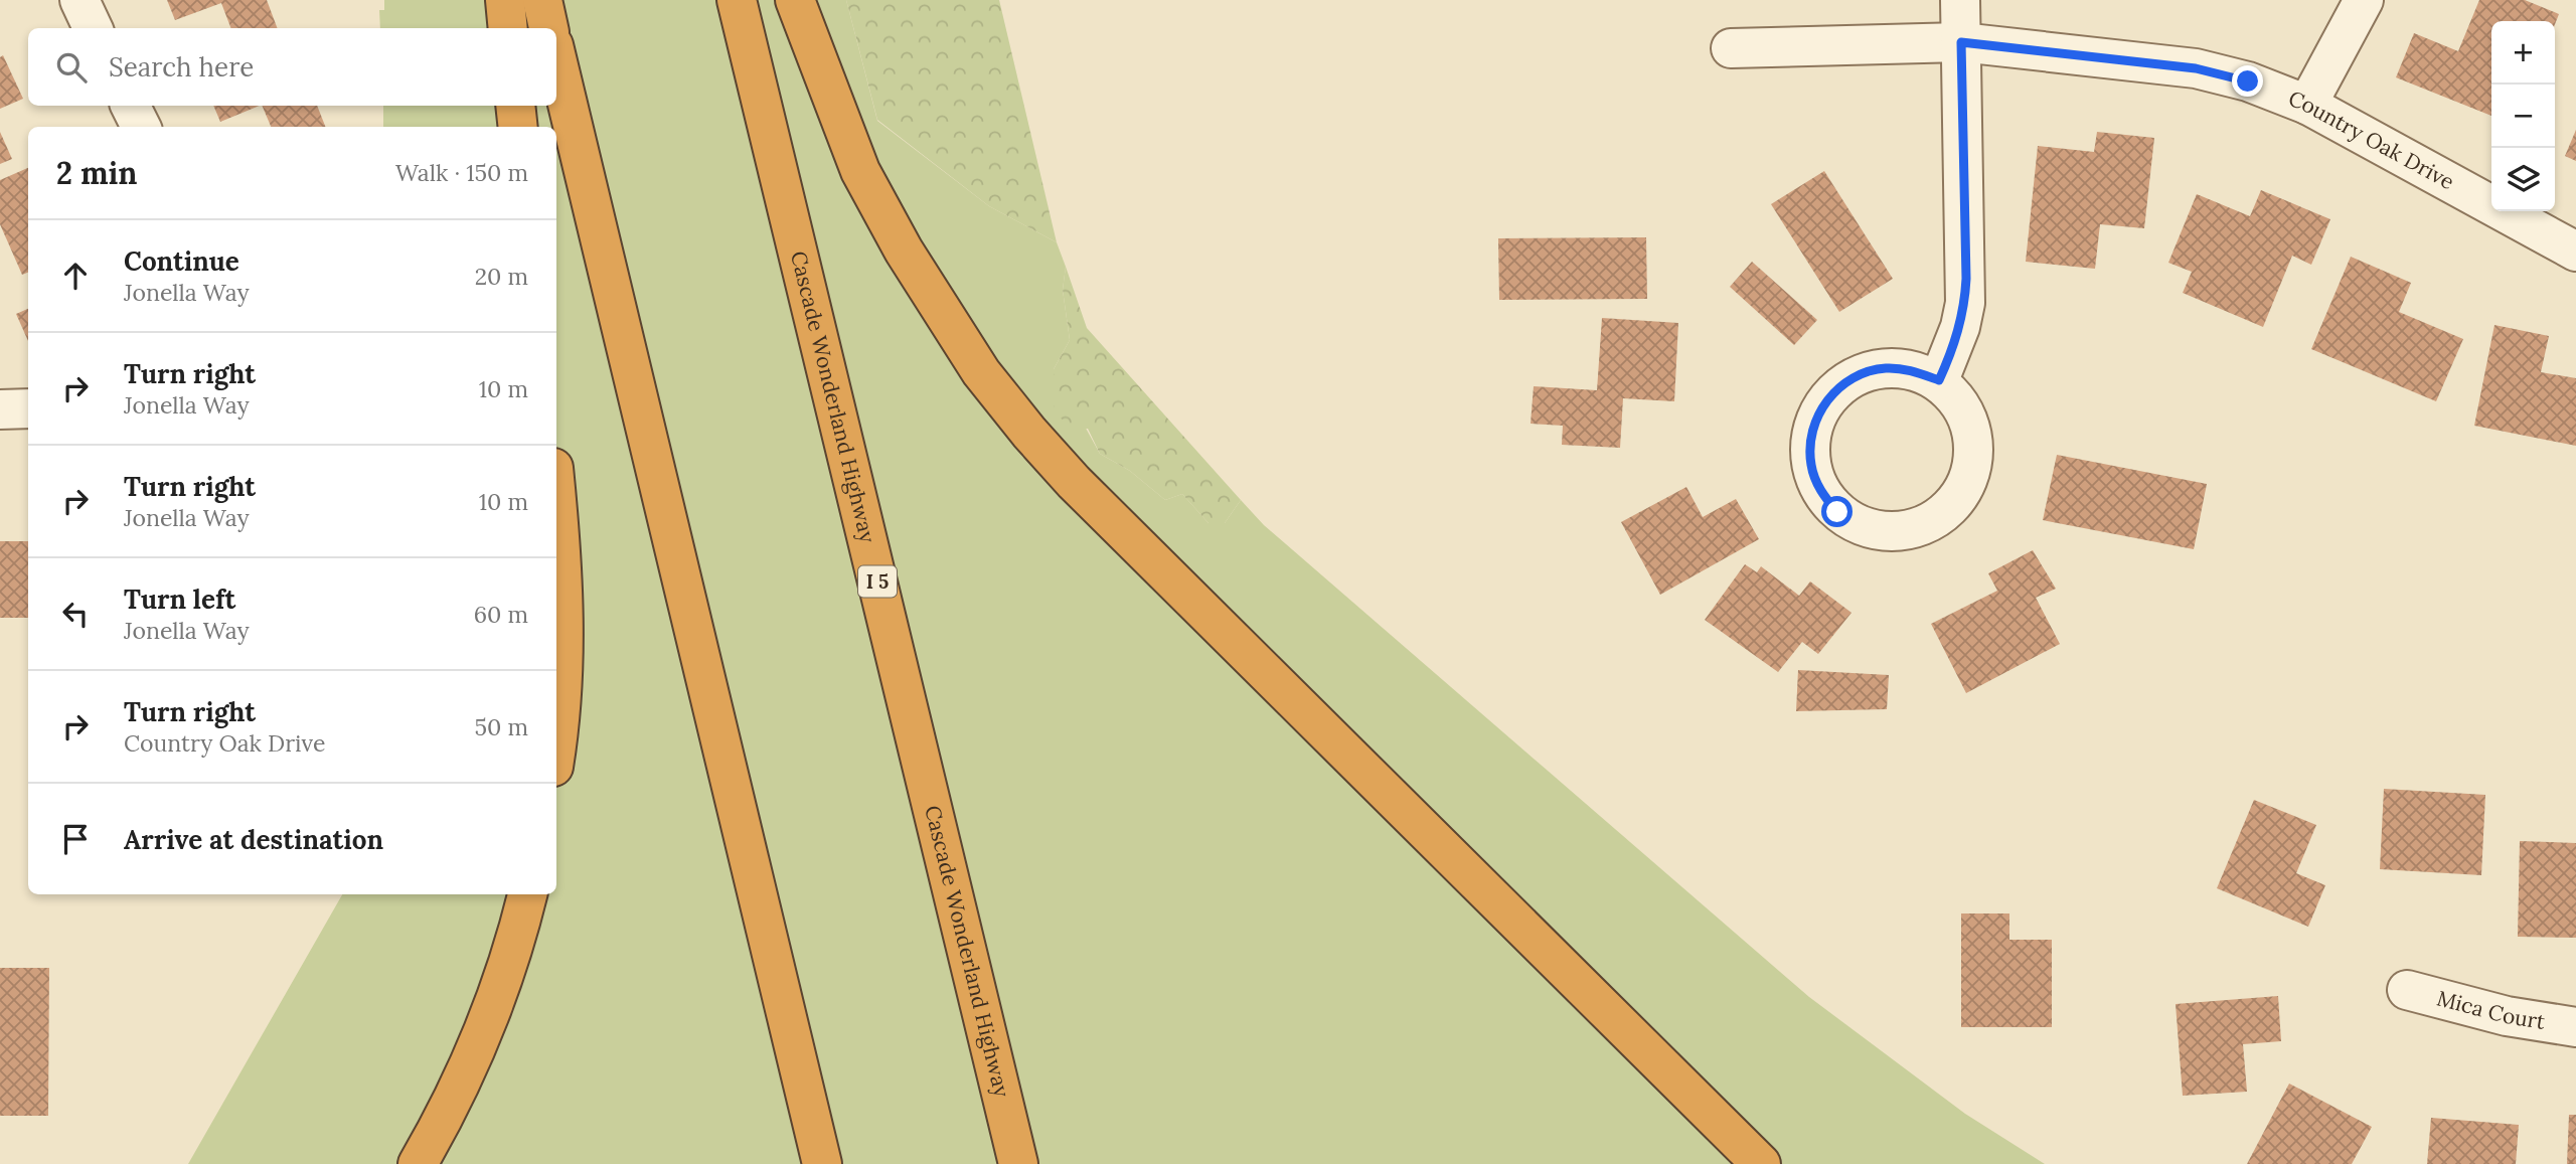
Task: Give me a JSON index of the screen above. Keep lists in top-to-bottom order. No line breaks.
{"streets":{"highway":["Cascade Wonderland Highway","I 5"],"street":["Country Oak Drive","Mica Court"]},"page":{"map_buttons":["+","−"],"search":"Search here","heading":["2 min","Walk · 150 m"],"list":[["Continue","Jonella Way","20 m"],["Turn right","Jonella Way","10 m"],["Turn right","Jonella Way","10 m"],["Turn left","Jonella Way","60 m"],["Turn right","Country Oak Drive","50 m"],"Arrive at destination"]}}
